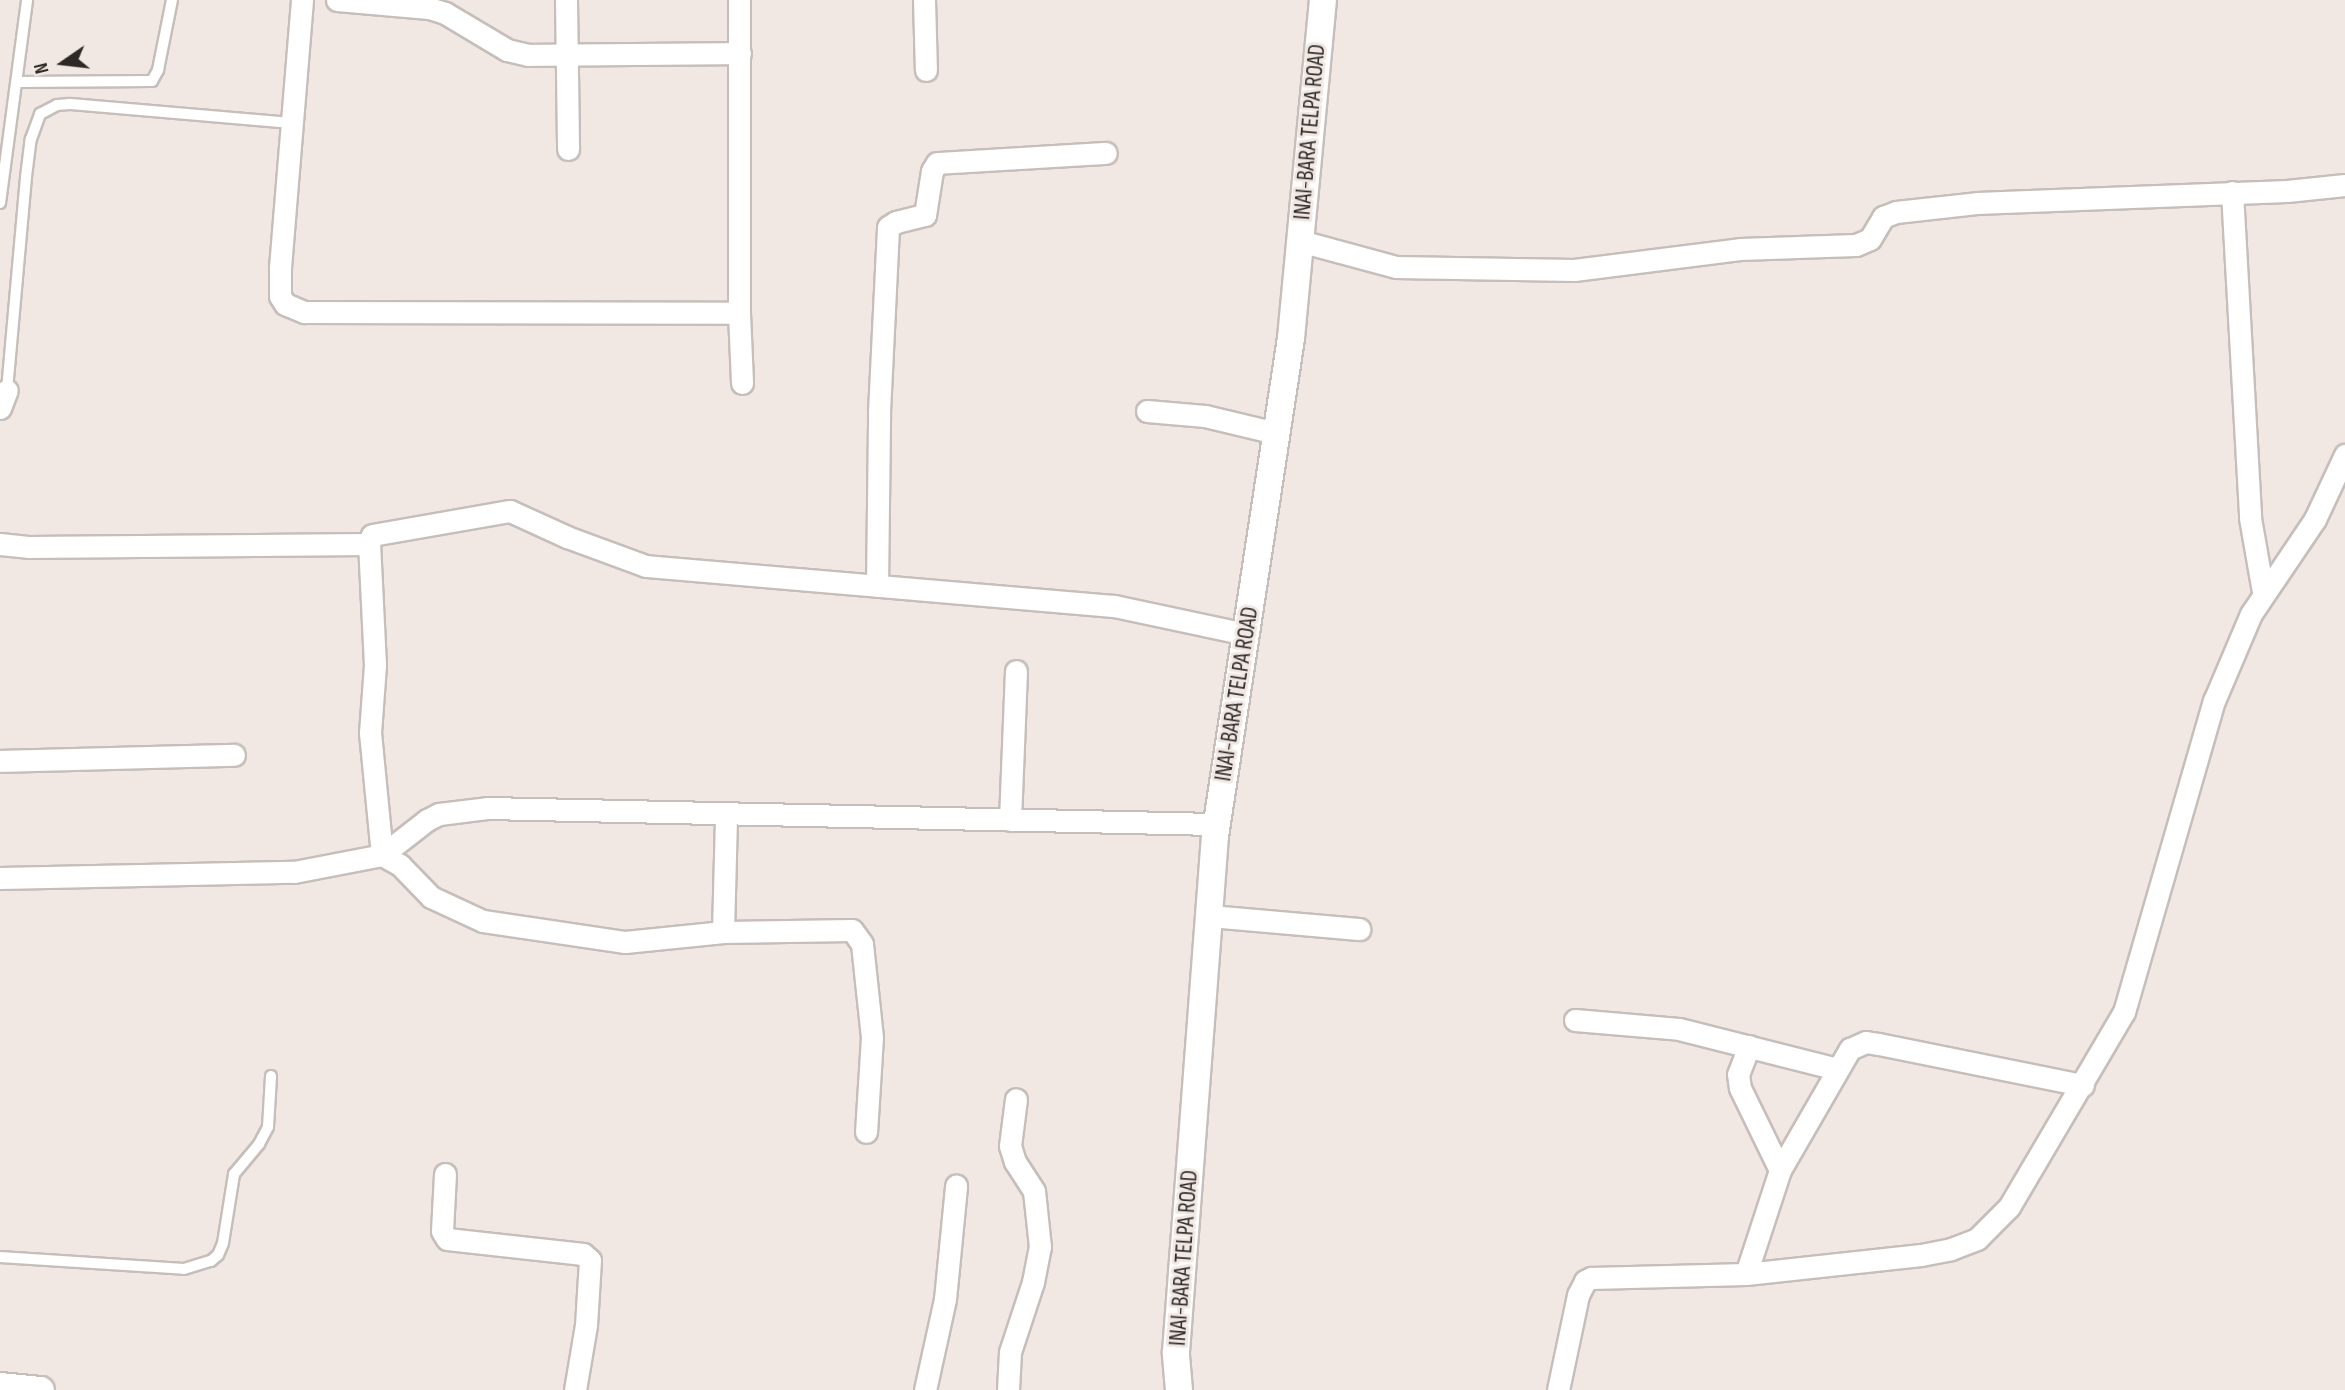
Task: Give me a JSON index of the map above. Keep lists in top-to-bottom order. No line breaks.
{"streets":{"street":["INAI-BARA TELPA ROAD"]},"north":"left"}
